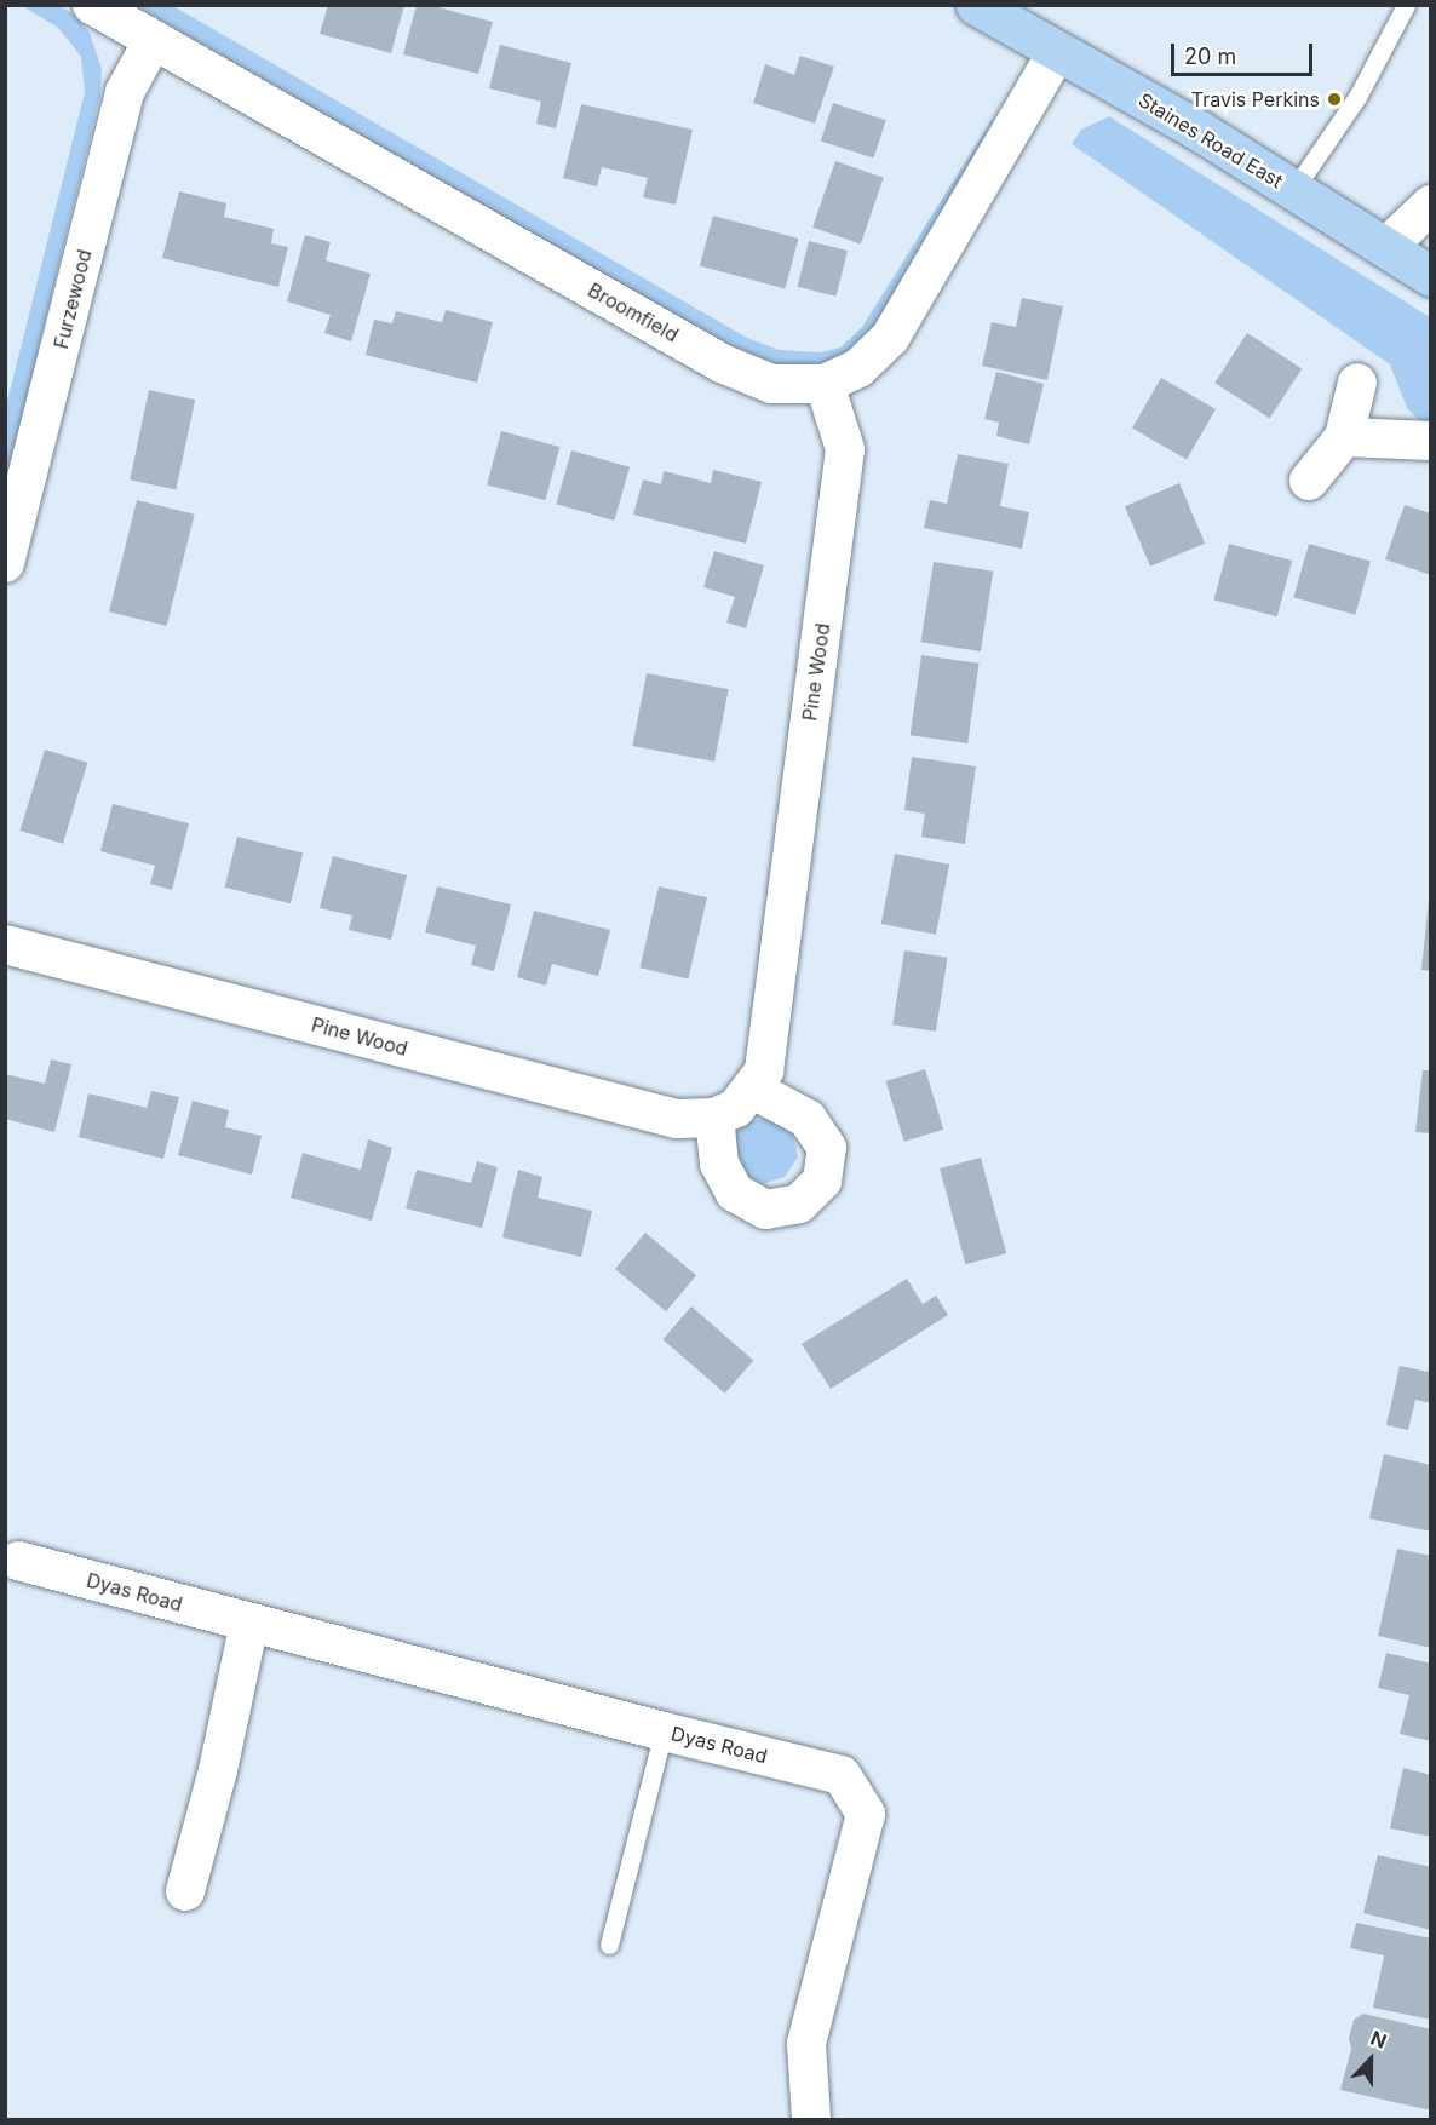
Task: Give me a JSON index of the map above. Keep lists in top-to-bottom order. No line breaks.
{"streets":{"highway":["Staines Road East"],"street":["Furzewood","Broomfield","Pine Wood","Dyas Road"]},"crossings":[["Staines Road East","Broomfield"],["Furzewood","Broomfield"],["Broomfield","Pine Wood"]],"places":["Travis Perkins"],"scale_bar":"20 m","north":"top"}
